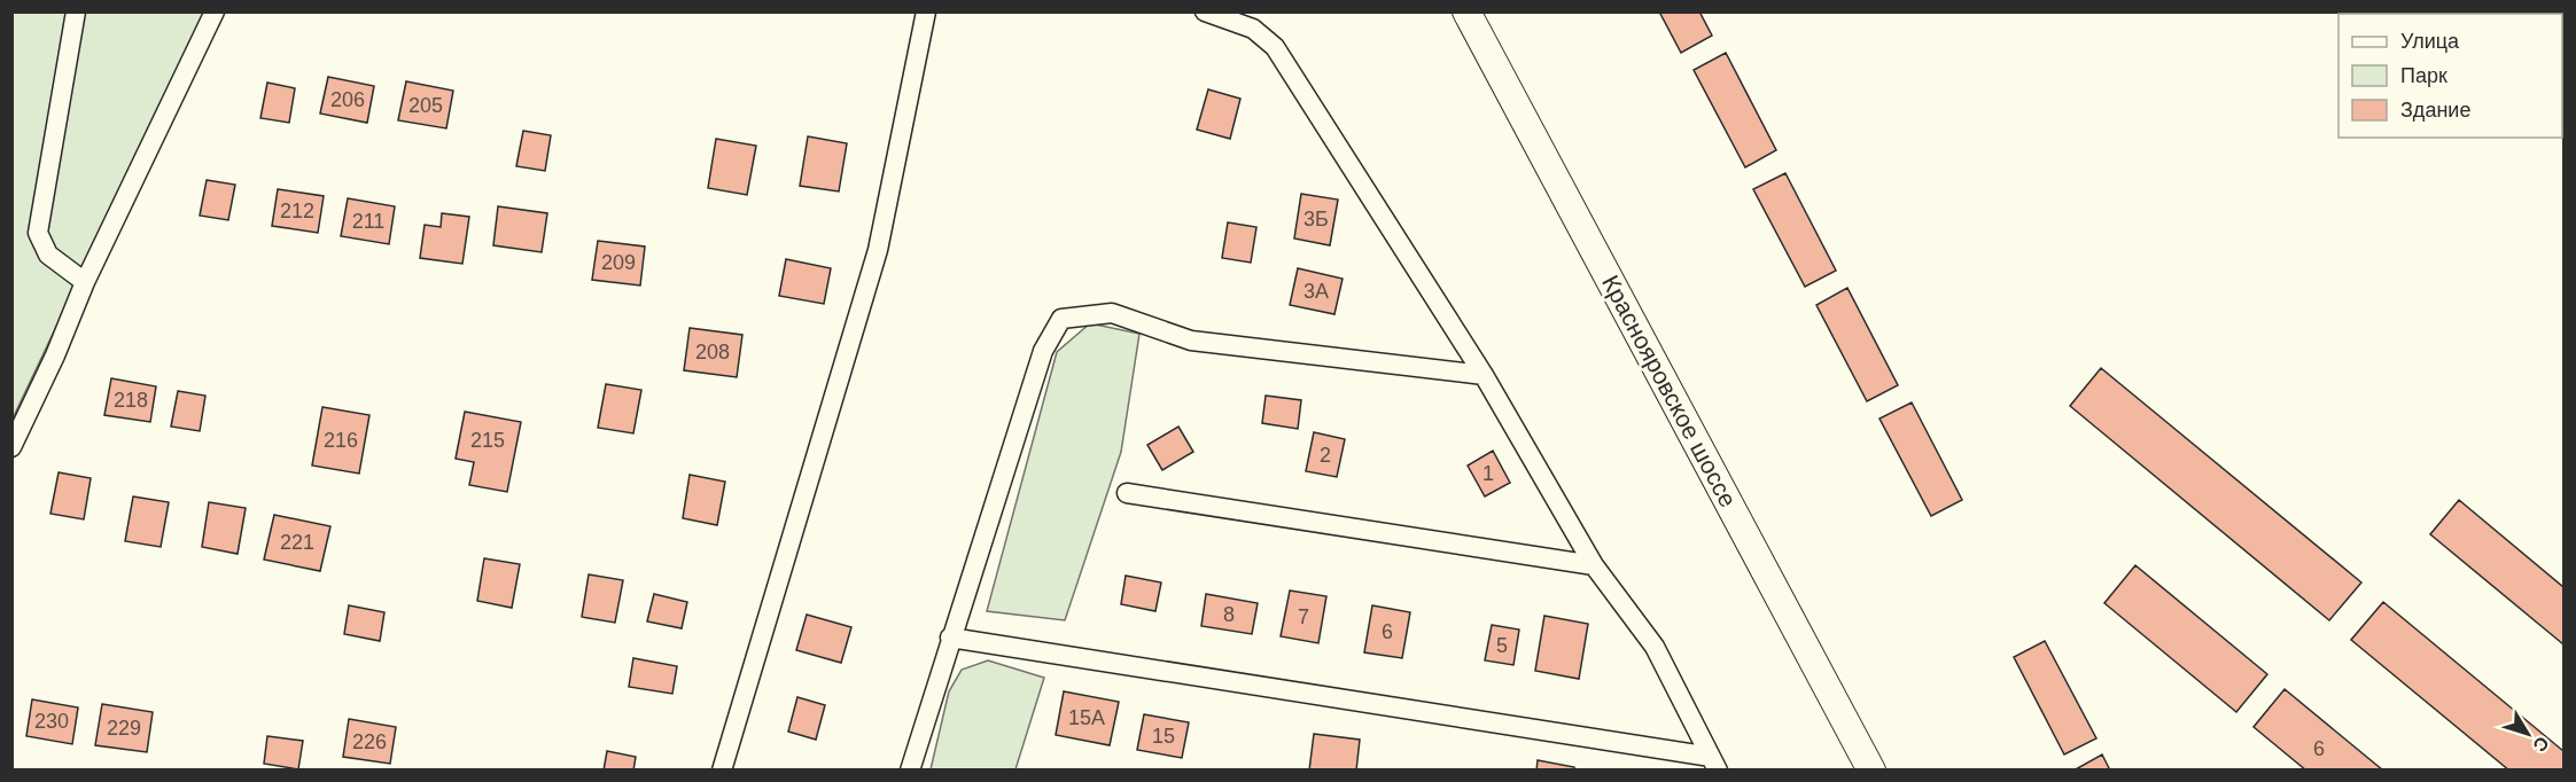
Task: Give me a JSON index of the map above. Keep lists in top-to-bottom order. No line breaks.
{"streets":{"street":["Краснояровское шоссе"]},"house_numbers":["206","205","212","3Б","211","209","3А","208","218","216","215","2","1","221","8","7","6","5","15А","230","229","15","226","6"],"legend":["Улица","Парк","Здание"],"north":"bottom right"}
